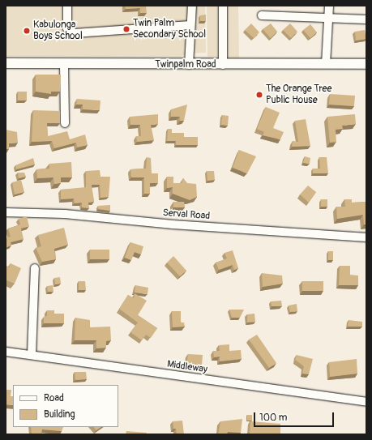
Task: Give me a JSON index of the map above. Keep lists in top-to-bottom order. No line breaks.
{"streets":{"main road":["Twinpalm Road"],"street":["Serval Road","Middleway"]},"places":["Twin Palm Secondary School","Kabulonga Boys School","The Orange Tree Public House"],"legend":["Road","Building"],"scale_bar":"100 m"}
